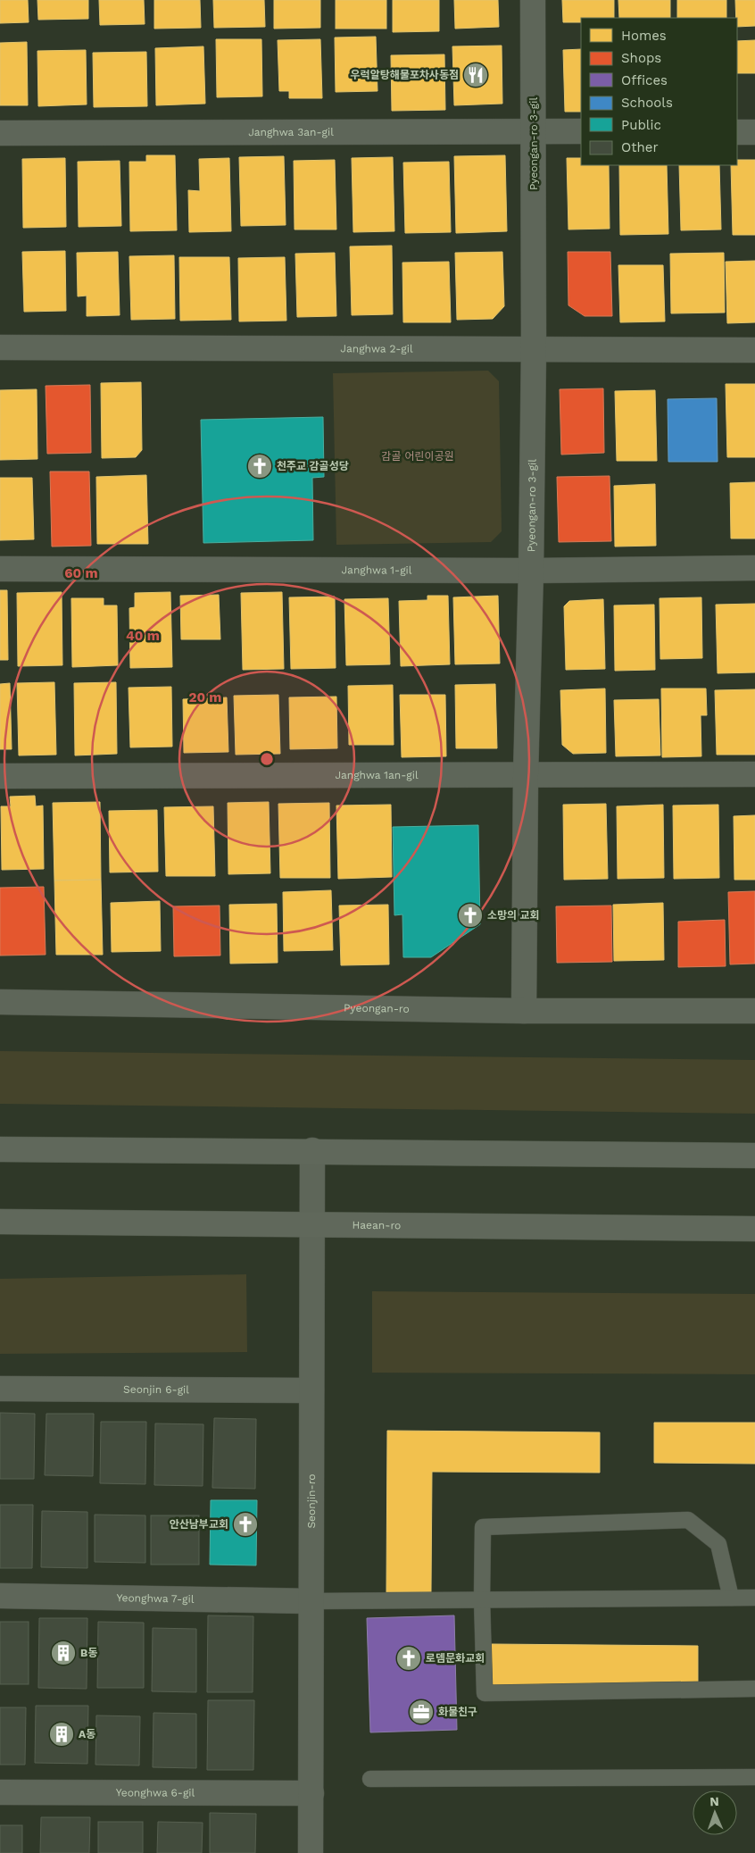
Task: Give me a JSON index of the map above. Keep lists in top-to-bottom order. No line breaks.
{"streets":{"main road":["Haean-ro"],"street":["Janghwa 3an-gil","Pyeongan-ro 3-gil","Janghwa 2-gil","Janghwa 1-gil","Janghwa 1an-gil","Pyeongan-ro","Seonjin 6-gil","Seonjin-ro","Yeonghwa 7-gil","Yeonghwa 6-gil"]},"crossings":[["Janghwa 3an-gil","Pyeongan-ro 3-gil"],["Pyeongan-ro 3-gil","Janghwa 2-gil"],["Pyeongan-ro 3-gil","Janghwa 1-gil"],["Pyeongan-ro 3-gil","Janghwa 1an-gil"],["Pyeongan-ro 3-gil","Pyeongan-ro"],["Haean-ro","Seonjin-ro"],["Seonjin 6-gil","Seonjin-ro"],["Seonjin-ro","Yeonghwa 7-gil"],["Seonjin-ro","Yeonghwa 6-gil"]],"parks":["감골 어린이공원"],"places":{"restaurant":["우럭알탕해물포차사동점"],"church":["천주교 감골성당","소망의 교회","안산남부교회","로뎀문화교회"],"building":["B동","A동"],"office":["화물친구"]},"legend":["Homes","Shops","Offices","Schools","Public","Other"],"north":"top","rings":["60 m","40 m","20 m"]}
